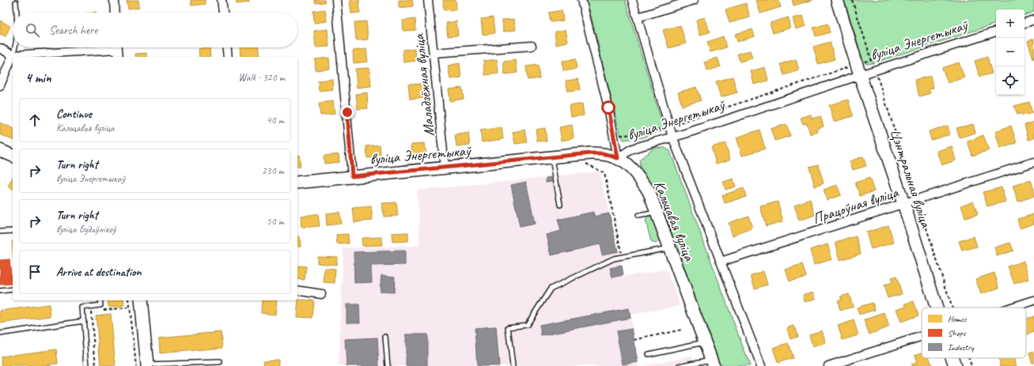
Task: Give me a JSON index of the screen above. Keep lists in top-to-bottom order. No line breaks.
{"streets":{"street":["вуліца Энергетыкаў","Маладзёжная вуліца","Цэнтральная вуліца","Працоўная вуліца","Кальцавая вуліца"]},"crossings":[["вуліца Энергетыкаў","Маладзёжная вуліца"],["вуліца Энергетыкаў","Цэнтральная вуліца"],["вуліца Энергетыкаў","Кальцавая вуліца"],["Цэнтральная вуліца","Працоўная вуліца"]],"legend":["Homes","Shops","Industry"],"page":{"map_buttons":["+","−"],"search":"Search here","heading":["4 min","Walk · 320 m"],"list":[["Continue","Кальцавая вуліца","40 m"],["Turn right","вуліца Энергетыкаў","230 m"],["Turn right","вуліца Будаўнікоў","50 m"],"Arrive at destination"]}}
